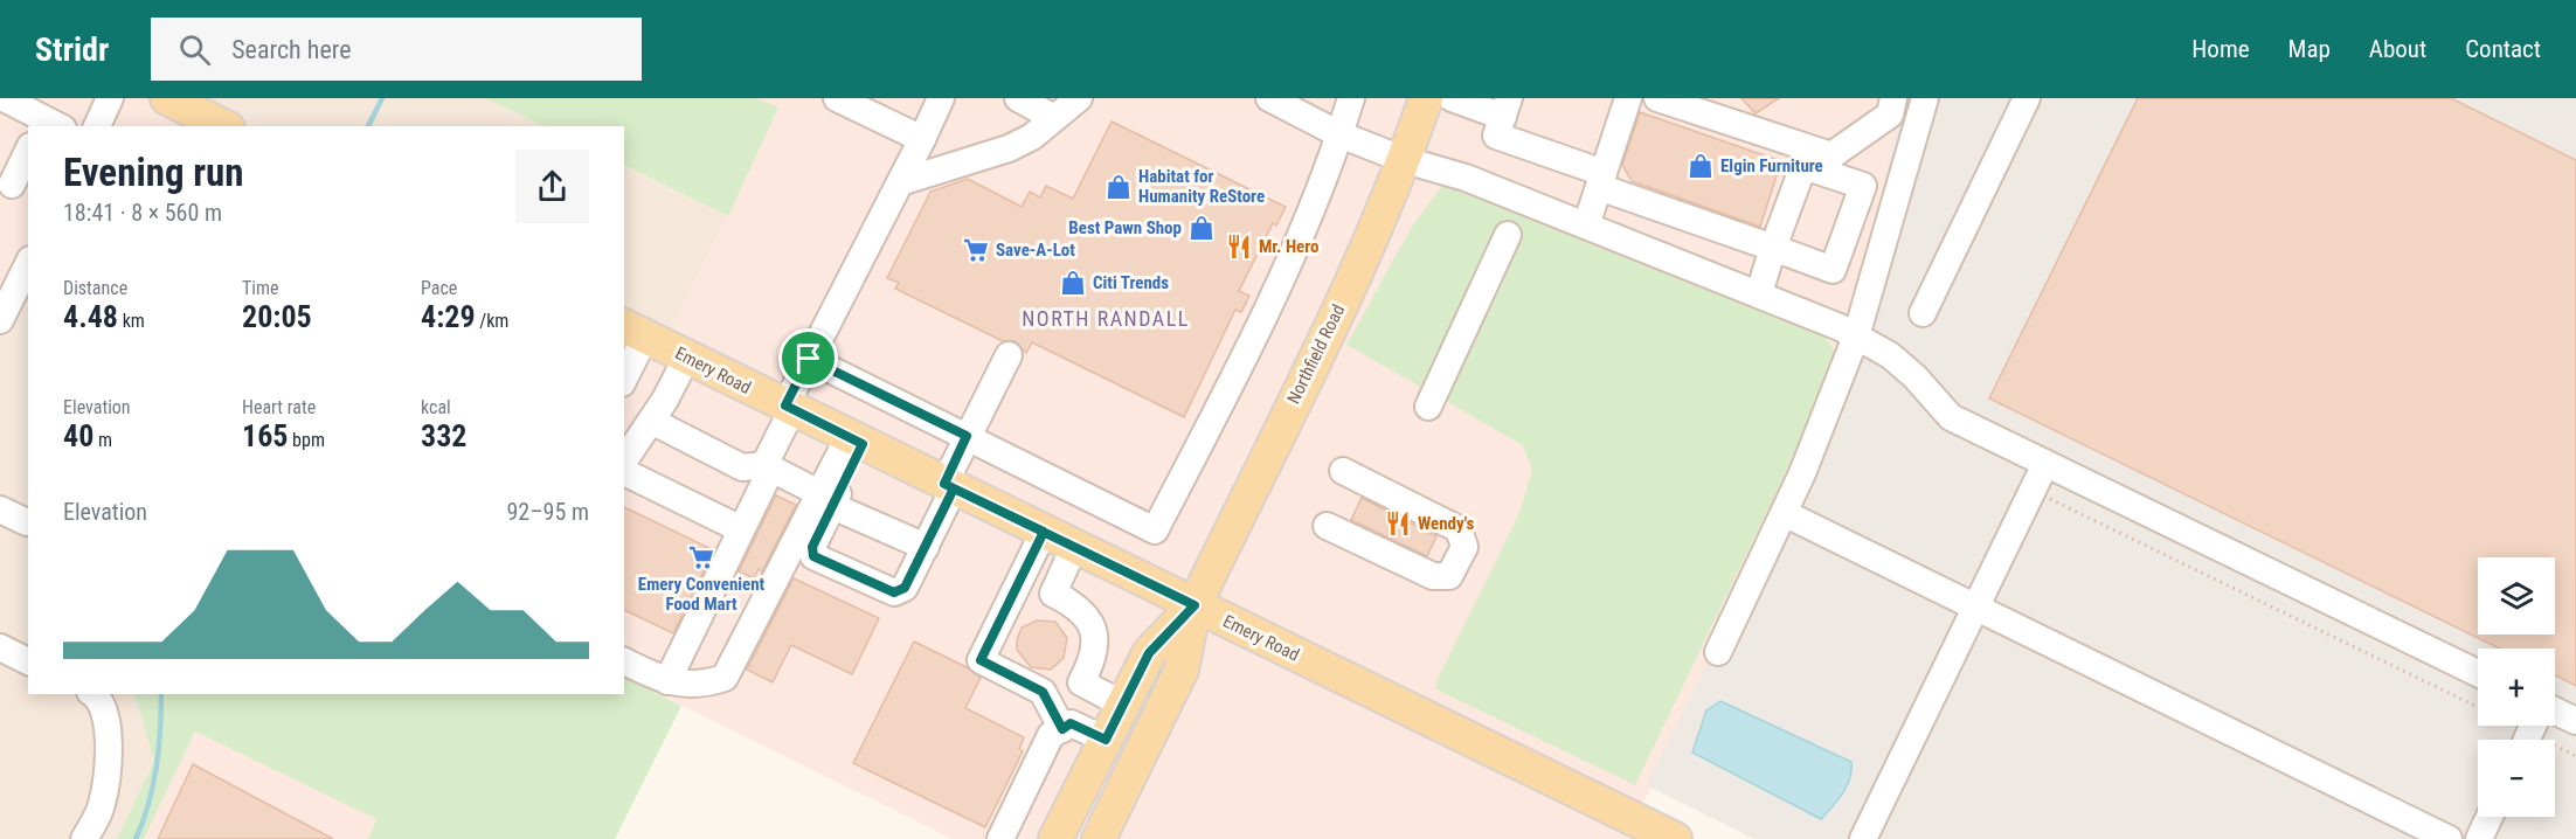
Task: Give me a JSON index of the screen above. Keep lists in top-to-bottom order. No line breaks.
{"streets":{"main road":["Northfield Road","Emery Road"]},"crossings":[["Northfield Road","Emery Road"]],"districts":["NORTH RANDALL"],"places":{"shop":["Elgin Furniture","Habitat for Humanity ReStore","Best Pawn Shop","Citi Trends"],"restaurant":["Mr. Hero","Wendy's"],"supermarket":["Save-A-Lot","Emery Convenient Food Mart"]},"page":{"header":"Stridr","search":"Search here","nav":["Home","Map","About","Contact"],"heading":["Evening run","18:41 · 8 × 560 m"],"stats":[["Distance","4.48 km"],["Time","20:05"],["Pace","4:29 /km"],["Elevation","40 m"],["Heart rate","165 bpm"],["kcal","332"]],"chart":["Elevation","92–95 m"],"map_buttons":["+","−"]}}
